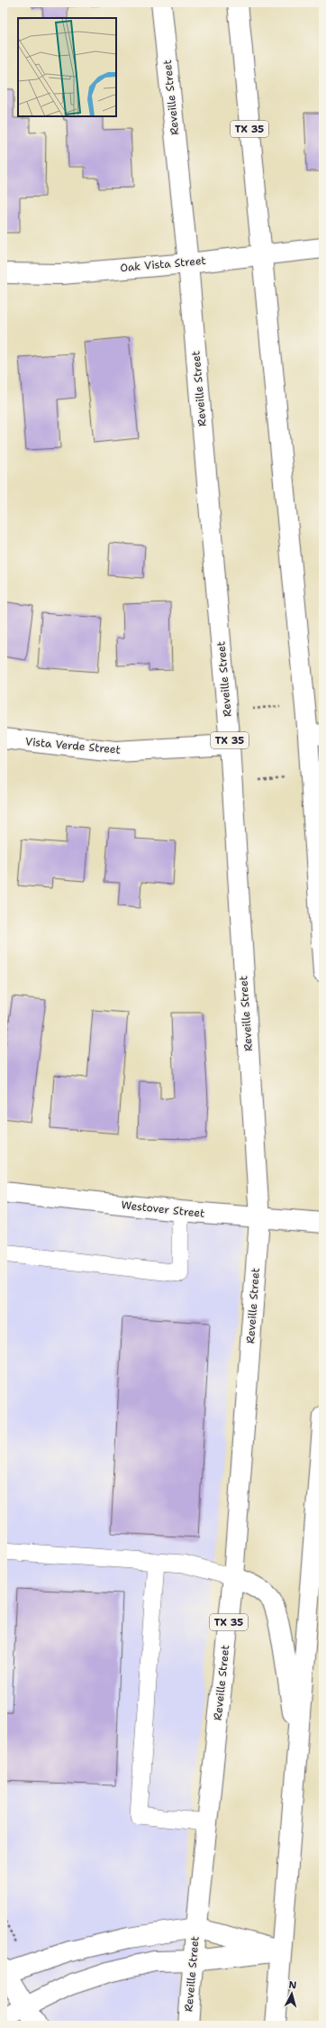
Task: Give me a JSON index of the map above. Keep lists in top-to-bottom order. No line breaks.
{"streets":{"main road":["Reveille Street","TX 35","Oak Vista Street","Vista Verde Street","Westover Street"]},"crossings":[["Reveille Street","Oak Vista Street"],["Reveille Street","Vista Verde Street"],["Reveille Street","Westover Street"],["TX 35","Oak Vista Street"]],"north":"top"}
